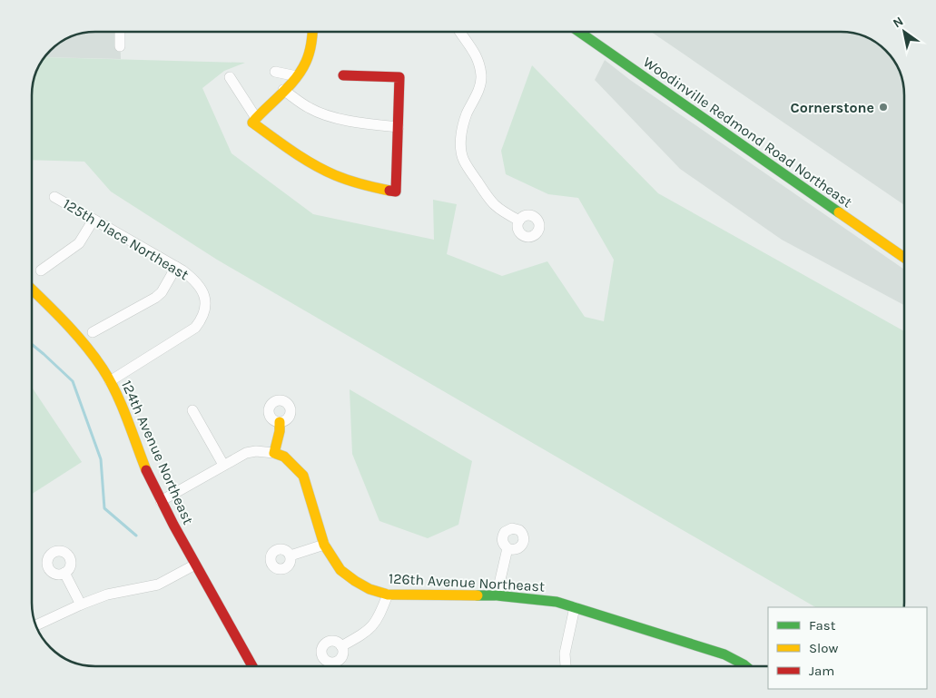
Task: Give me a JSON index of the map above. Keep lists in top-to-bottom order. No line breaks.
{"streets":{"street":["Woodinville Redmond Road Northeast","125th Place Northeast","124th Avenue Northeast","126th Avenue Northeast"]},"crossings":[["125th Place Northeast","124th Avenue Northeast"]],"places":["Cornerstone"],"legend":["Fast","Slow","Jam"],"north":"top left"}
